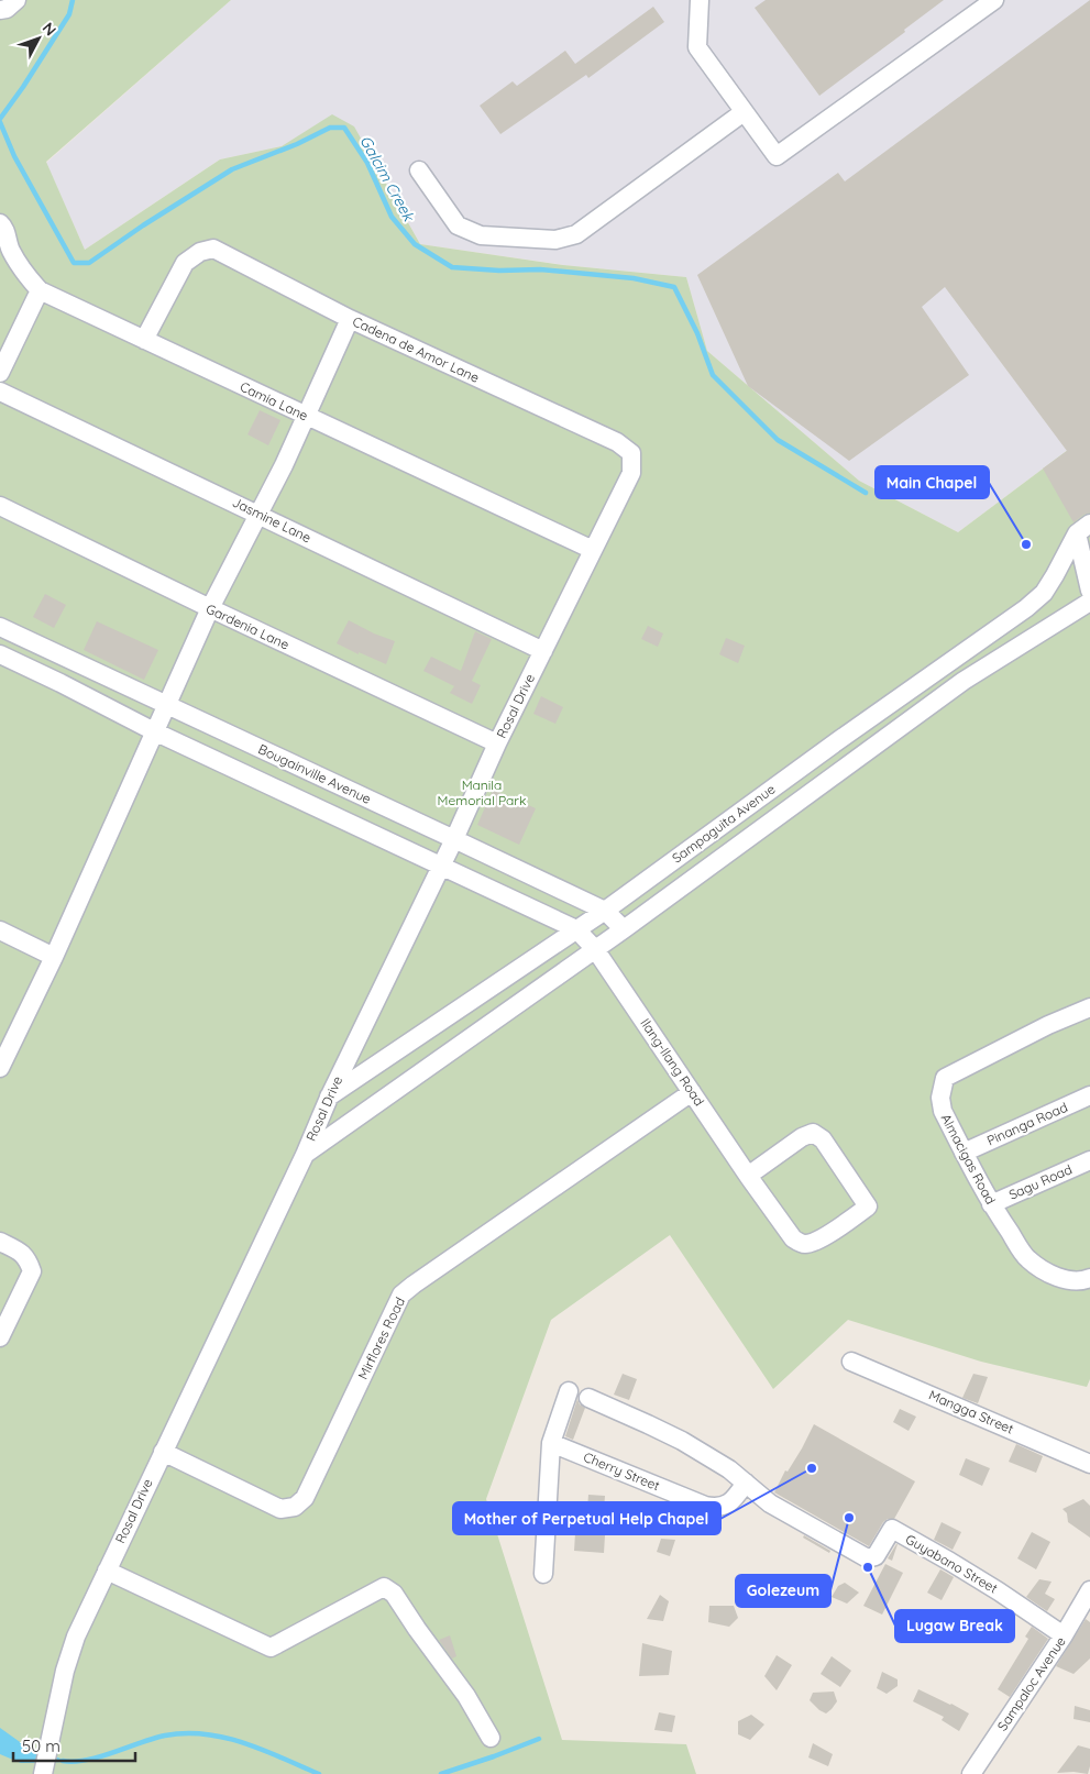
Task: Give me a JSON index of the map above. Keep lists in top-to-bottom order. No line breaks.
{"streets":{"street":["Cadena de Amor Lane","Camia Lane","Jasmine Lane","Gardenia Lane","Rosal Drive","Bougainville Avenue","Sampaguita Avenue","Ilang-Ilang Road","Pinanga Road","Almacigas Road","Sagu Road","Mirflores Road","Mangga Street","Cherry Street","Guyabano Street","Sampaloc Avenue"]},"crossings":[["Cadena de Amor Lane","Camia Lane"],["Cadena de Amor Lane","Rosal Drive"],["Camia Lane","Rosal Drive"],["Jasmine Lane","Rosal Drive"],["Gardenia Lane","Rosal Drive"],["Rosal Drive","Bougainville Avenue"],["Rosal Drive","Sampaguita Avenue"],["Rosal Drive","Mirflores Road"],["Bougainville Avenue","Sampaguita Avenue"],["Sampaguita Avenue","Ilang-Ilang Road"],["Ilang-Ilang Road","Mirflores Road"],["Pinanga Road","Almacigas Road"],["Almacigas Road","Sagu Road"],["Cherry Street","Guyabano Street"],["Guyabano Street","Sampaloc Avenue"]],"water":["Galcim Creek"],"parks":["Manila Memorial Park"],"places":["Main Chapel","Mother of Perpetual Help Chapel","Golezeum","Lugaw Break"],"scale_bar":"50 m","north":"top right"}
